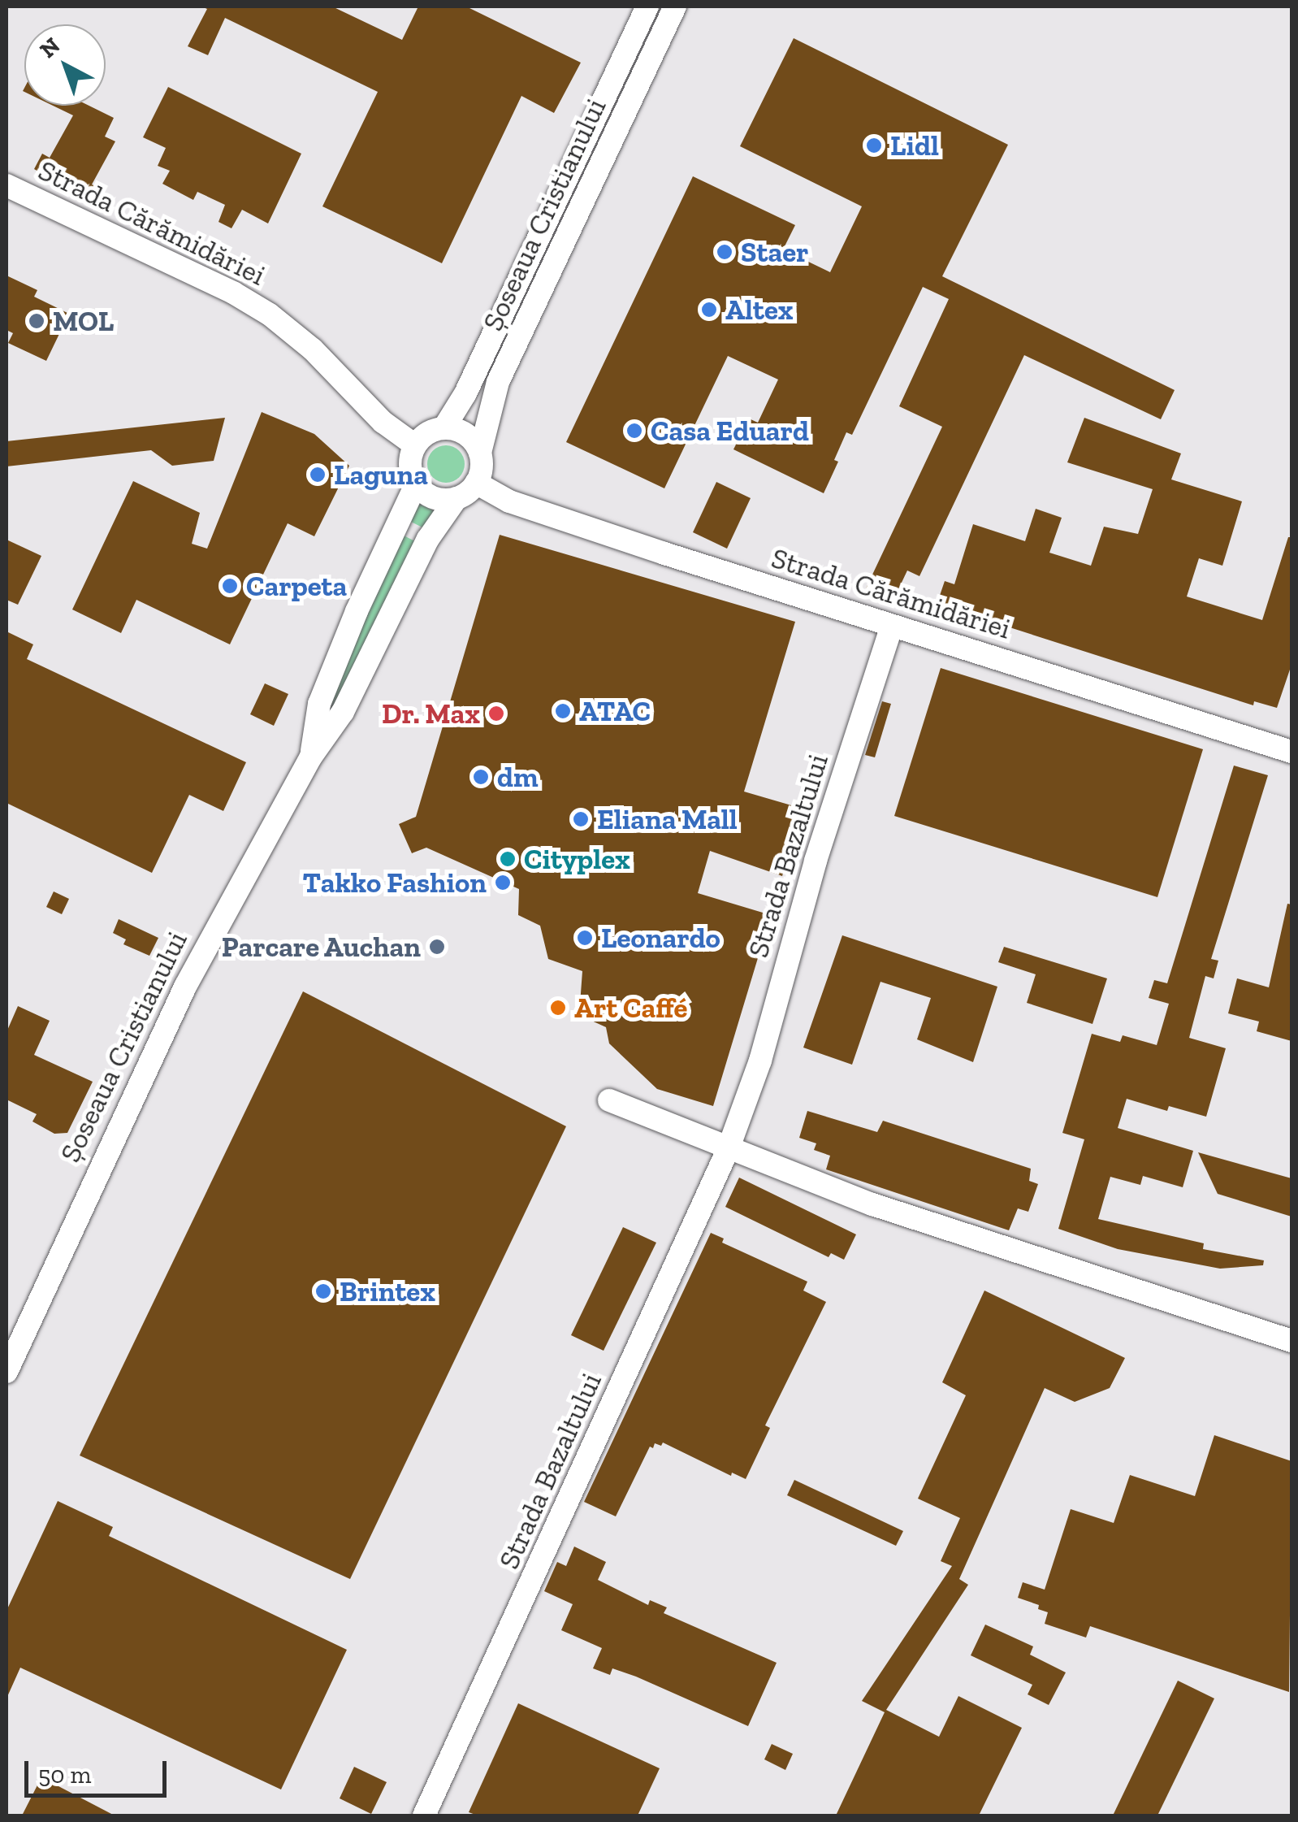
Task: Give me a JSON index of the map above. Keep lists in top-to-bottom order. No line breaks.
{"streets":{"street":["Șoseaua Cristianului","Strada Cărămidăriei","Strada Bazaltului"]},"crossings":[["Șoseaua Cristianului","Strada Cărămidăriei"],["Strada Cărămidăriei","Strada Bazaltului"]],"places":["Lidl","Staer","Altex","MOL","Casa Eduard","Laguna","Carpeta","ATAC","Dr. Max","dm","Eliana Mall","Cityplex","Takko Fashion","Leonardo","Parcare Auchan","Art Caffé","Brintex"],"scale_bar":"50 m","north":"top left"}
